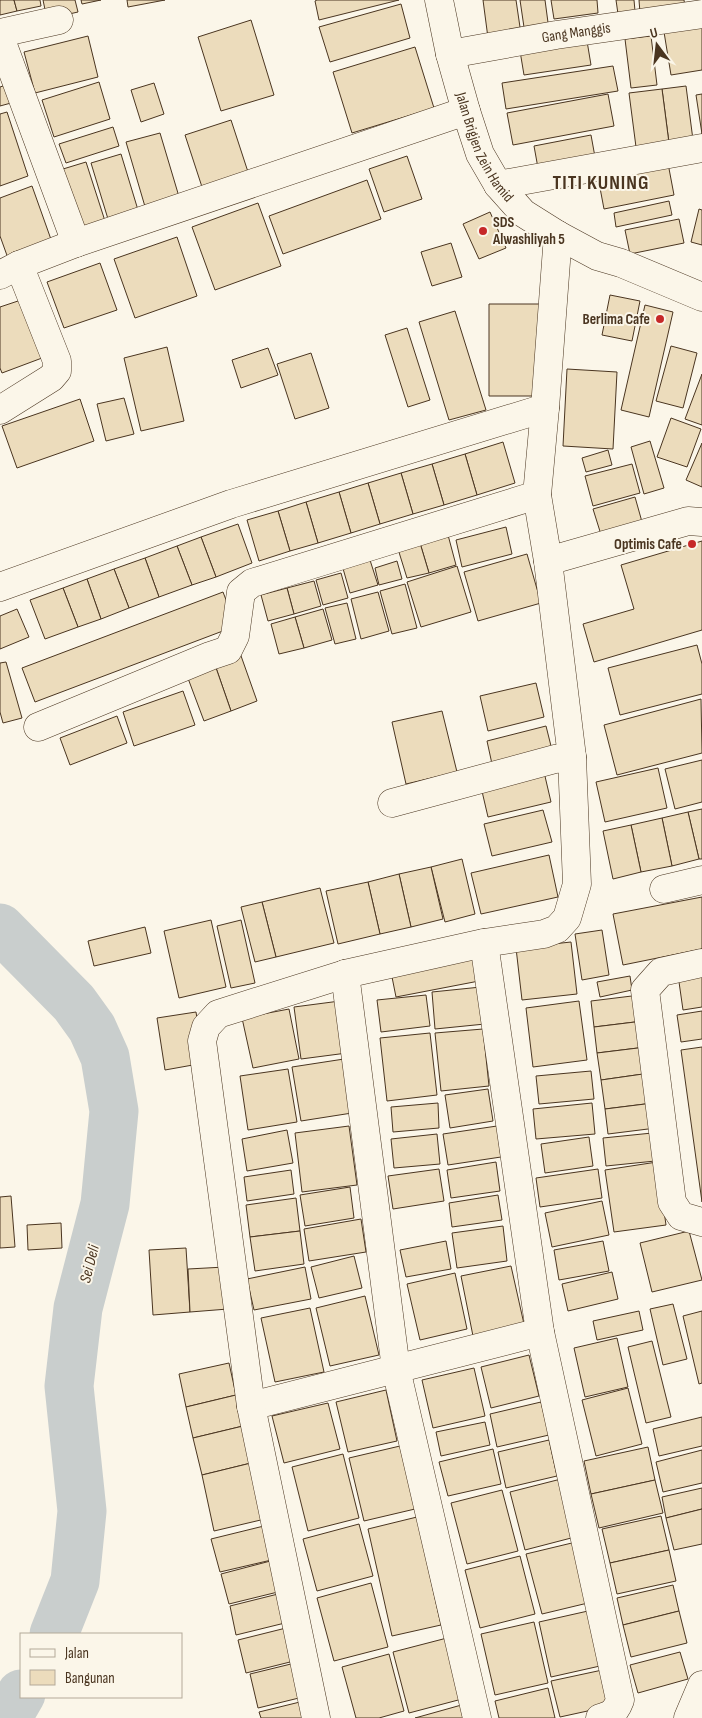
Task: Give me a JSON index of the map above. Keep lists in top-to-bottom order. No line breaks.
{"streets":{"street":["Gang Manggis","Jalan Brigjen Zein Hamid"]},"crossings":[["Gang Manggis","Jalan Brigjen Zein Hamid"]],"districts":["TITI KUNING"],"water":["Sei Deli"],"places":["SDS Alwashliyah 5","Berlima Cafe","Optimis Cafe"],"legend":["Jalan","Bangunan"],"north":"top"}
